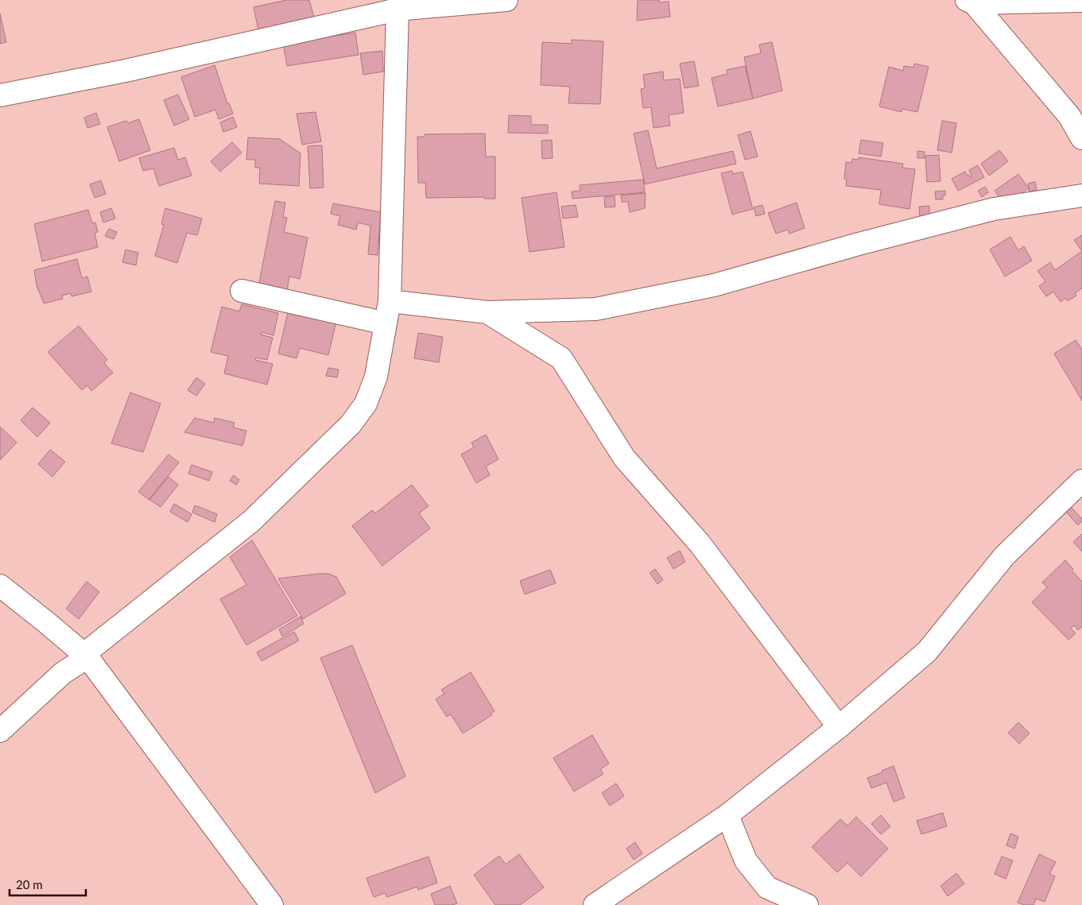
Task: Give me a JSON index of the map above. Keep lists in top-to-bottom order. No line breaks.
{"scale_bar":"20 m"}
